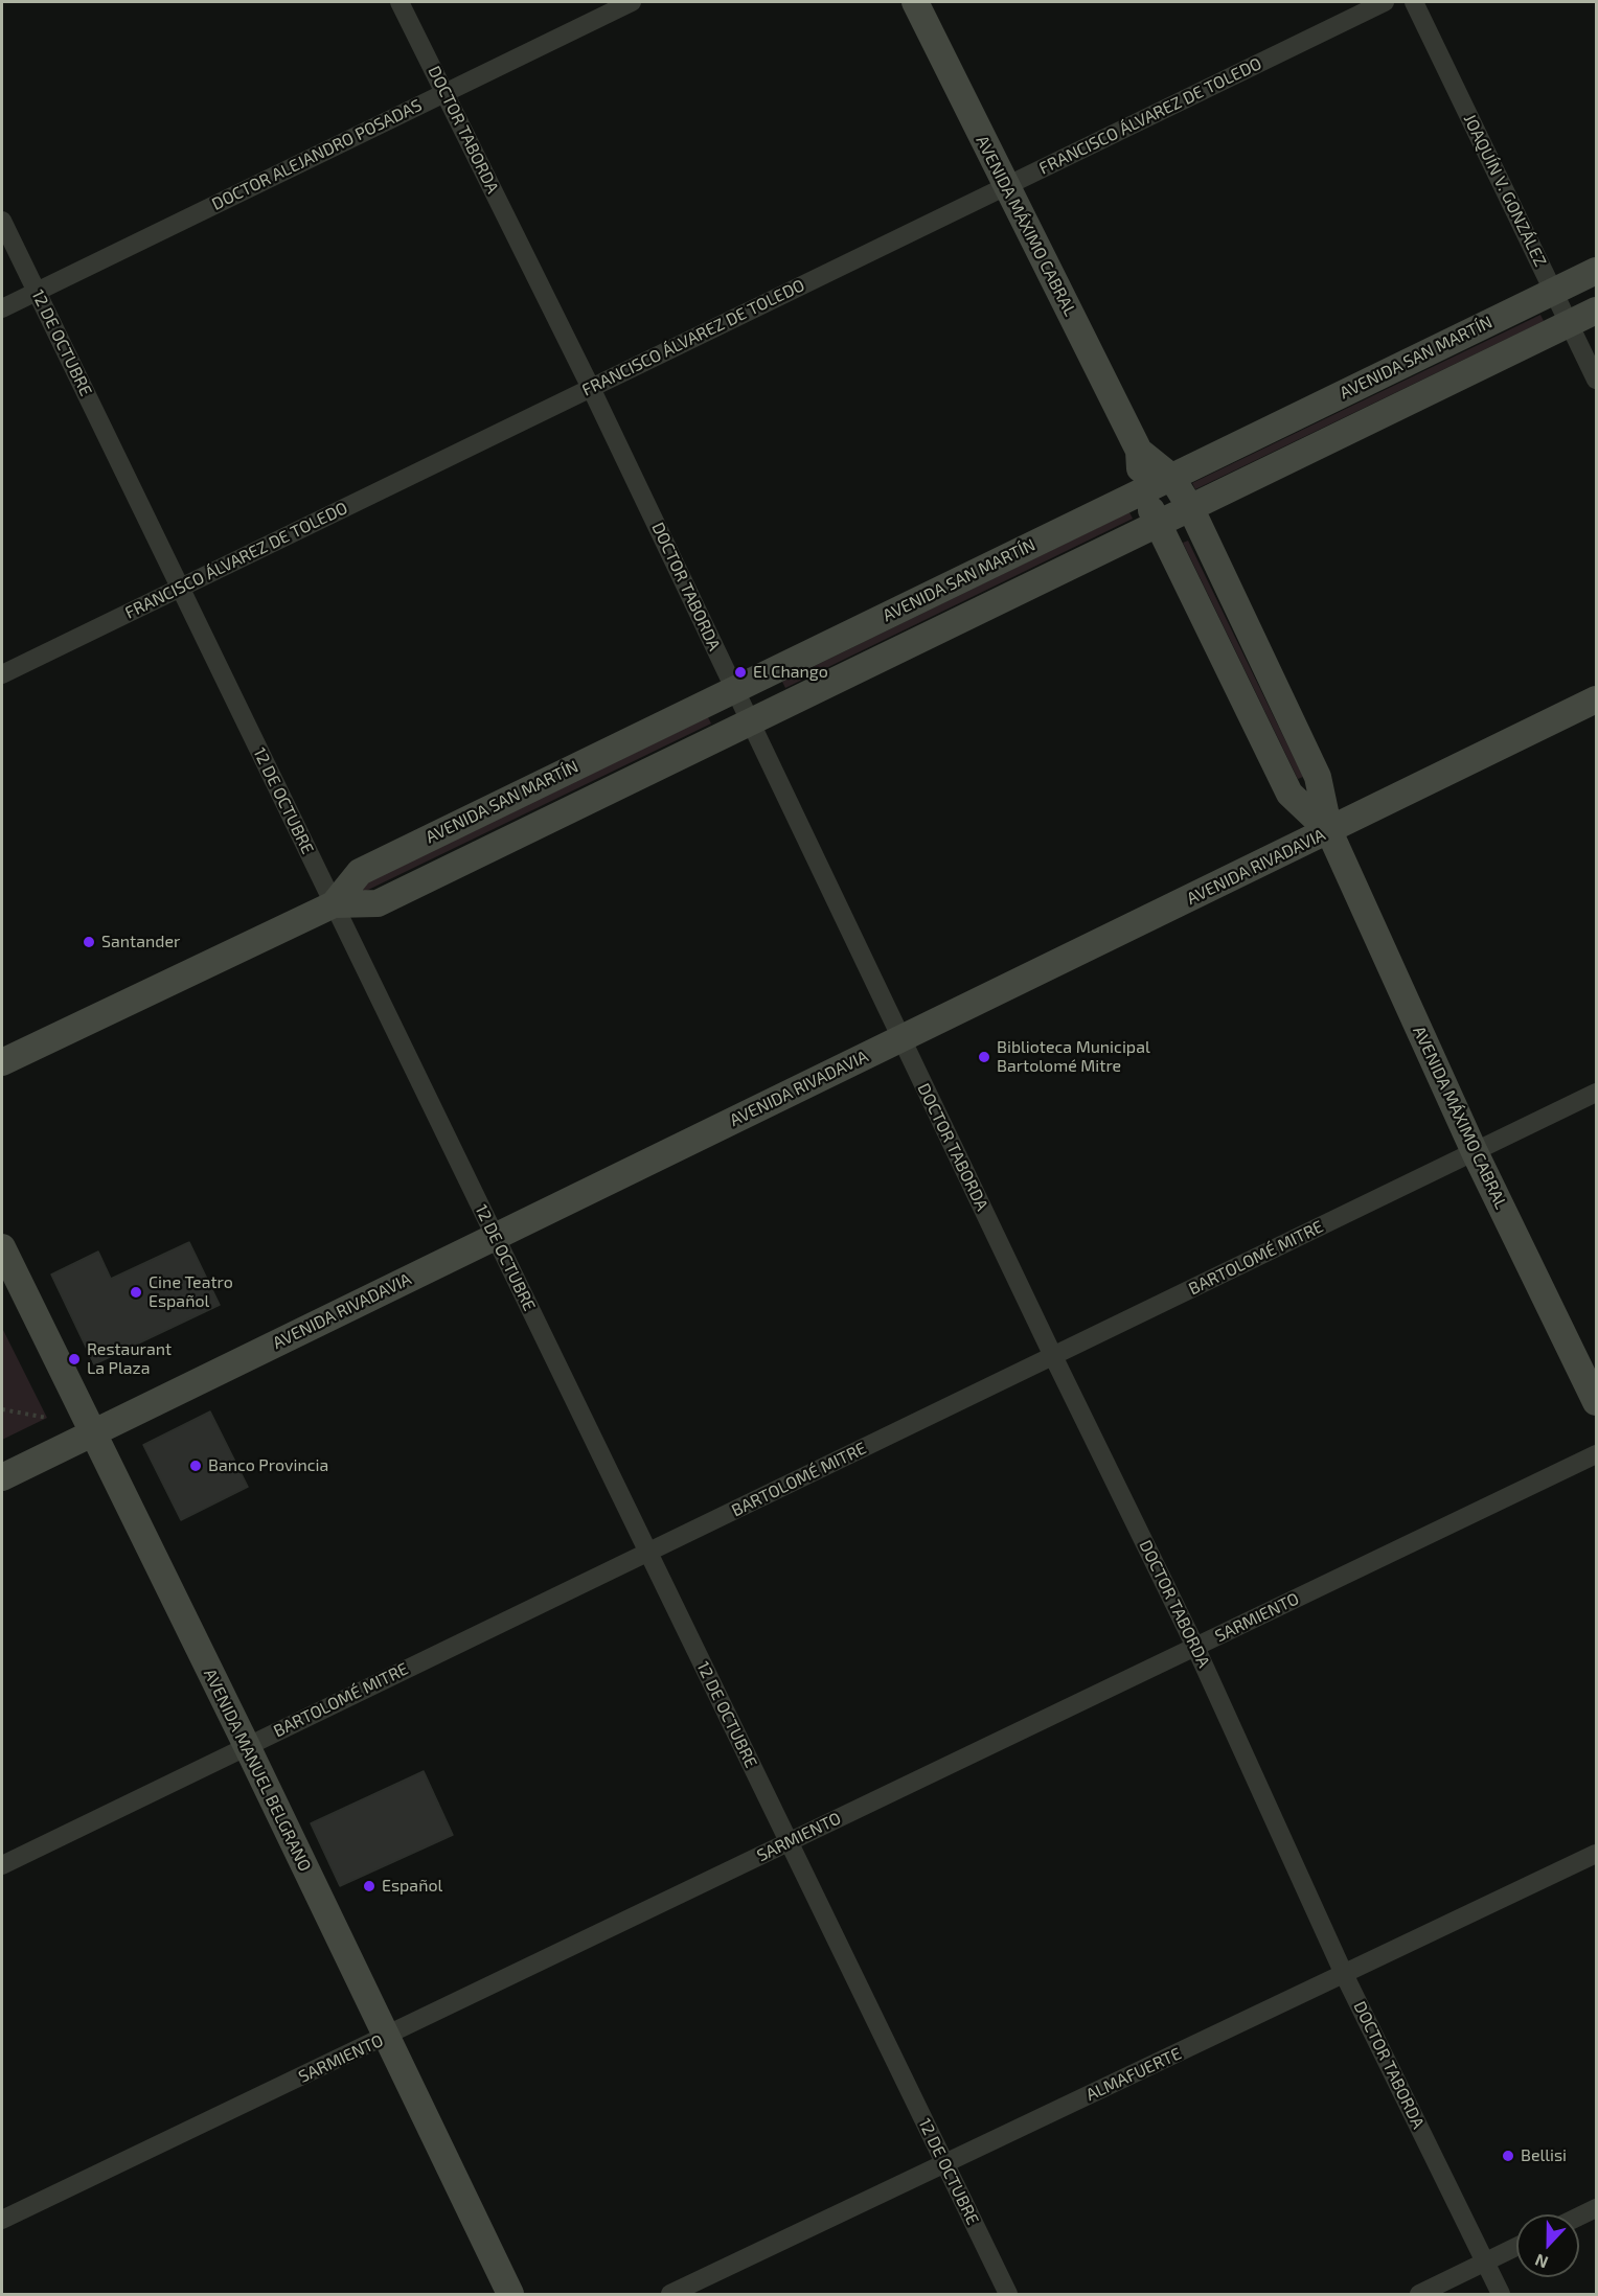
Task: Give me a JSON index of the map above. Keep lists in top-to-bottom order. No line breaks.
{"streets":{"main road":["AVENIDA MÁXIMO CABRAL","AVENIDA SAN MARTÍN","AVENIDA RIVADAVIA","AVENIDA MANUEL BELGRANO"],"street":["FRANCISCO ÁLVAREZ DE TOLEDO","DOCTOR TABORDA","DOCTOR ALEJANDRO POSADAS","JOAQUÍN V. GONZÁLEZ","12 DE OCTUBRE","BARTOLOMÉ MITRE","SARMIENTO","ALMAFUERTE"]},"crossings":[["FRANCISCO ÁLVAREZ DE TOLEDO","DOCTOR TABORDA"],["FRANCISCO ÁLVAREZ DE TOLEDO","AVENIDA MÁXIMO CABRAL"],["FRANCISCO ÁLVAREZ DE TOLEDO","12 DE OCTUBRE"],["DOCTOR TABORDA","DOCTOR ALEJANDRO POSADAS"],["DOCTOR TABORDA","AVENIDA SAN MARTÍN"],["DOCTOR TABORDA","AVENIDA RIVADAVIA"],["DOCTOR TABORDA","BARTOLOMÉ MITRE"],["DOCTOR TABORDA","SARMIENTO"],["DOCTOR TABORDA","ALMAFUERTE"],["DOCTOR ALEJANDRO POSADAS","12 DE OCTUBRE"],["JOAQUÍN V. GONZÁLEZ","AVENIDA SAN MARTÍN"],["AVENIDA MÁXIMO CABRAL","AVENIDA SAN MARTÍN"],["AVENIDA MÁXIMO CABRAL","AVENIDA RIVADAVIA"],["AVENIDA MÁXIMO CABRAL","BARTOLOMÉ MITRE"],["12 DE OCTUBRE","AVENIDA SAN MARTÍN"],["12 DE OCTUBRE","AVENIDA RIVADAVIA"],["12 DE OCTUBRE","BARTOLOMÉ MITRE"],["12 DE OCTUBRE","SARMIENTO"],["12 DE OCTUBRE","ALMAFUERTE"],["AVENIDA RIVADAVIA","AVENIDA MANUEL BELGRANO"],["BARTOLOMÉ MITRE","AVENIDA MANUEL BELGRANO"],["SARMIENTO","AVENIDA MANUEL BELGRANO"]],"places":["El Chango","Santander","Biblioteca Municipal Bartolomé Mitre","Cine Teatro Español","Restaurant La Plaza","Banco Provincia","Español","Bellisi"],"north":"bottom"}
